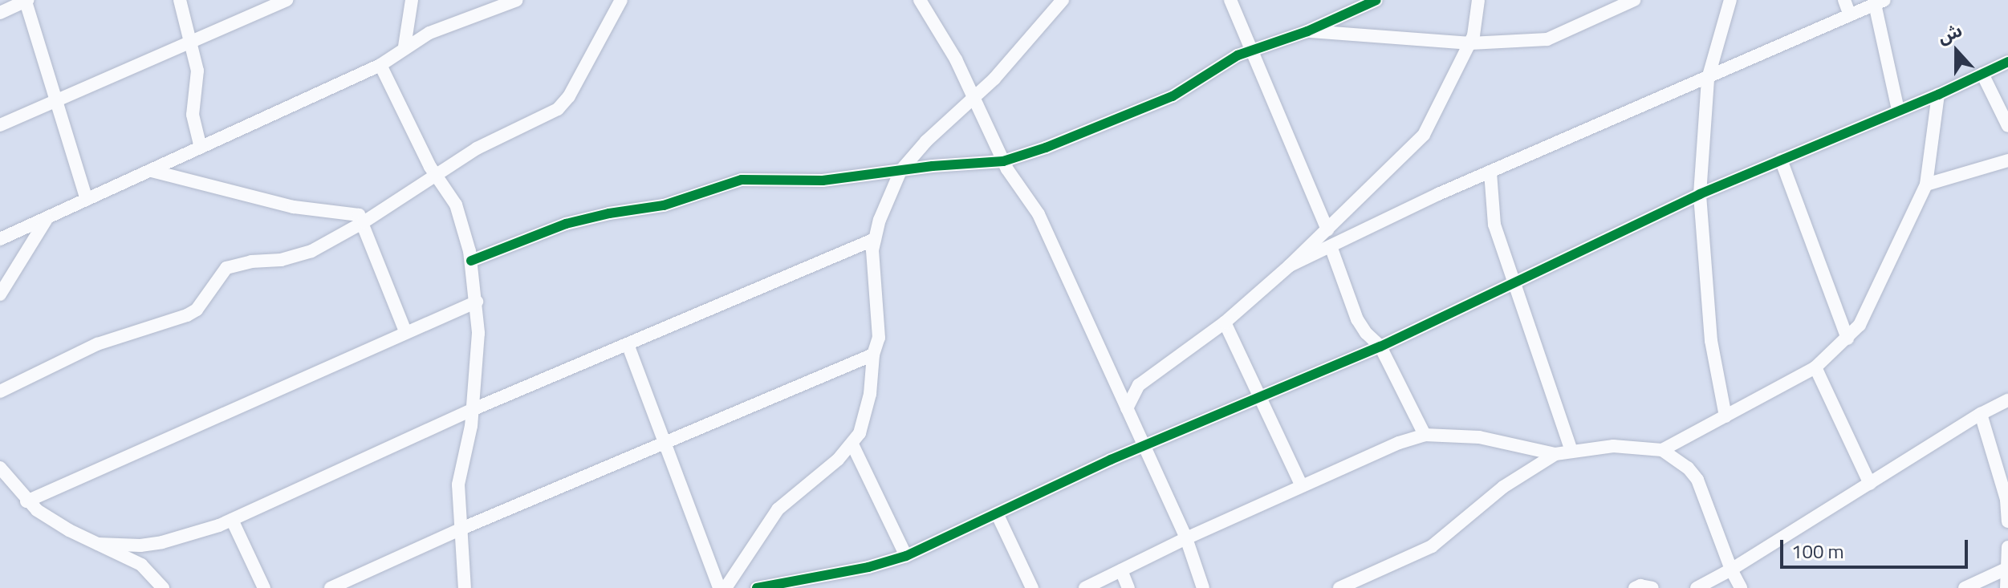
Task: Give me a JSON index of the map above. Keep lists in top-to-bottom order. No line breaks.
{"scale_bar":"100 m","north":"top"}
